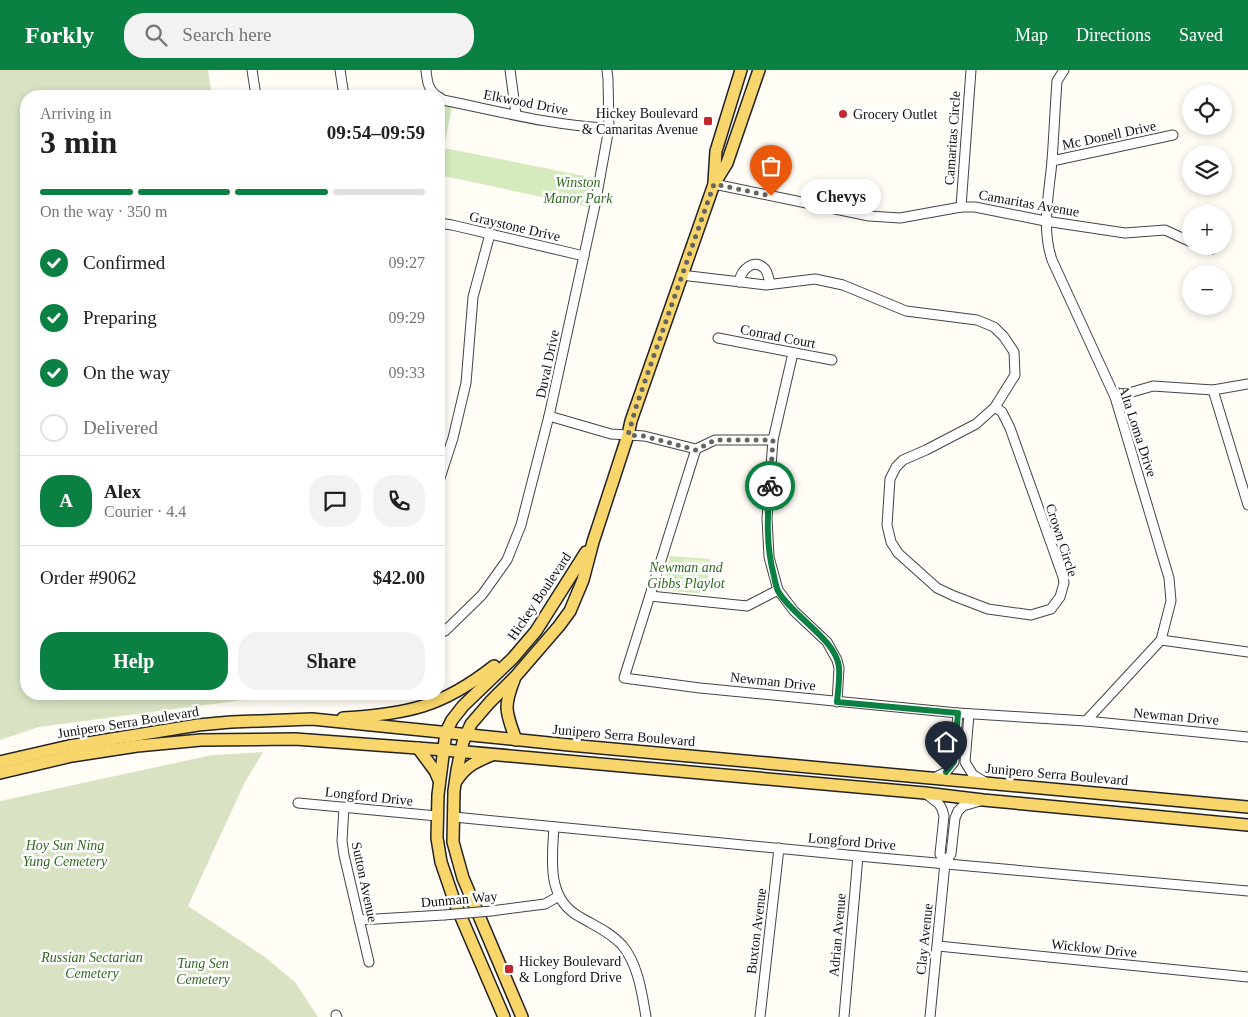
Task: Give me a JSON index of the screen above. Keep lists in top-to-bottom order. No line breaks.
{"streets":{"main road":["Hickey Boulevard","Junipero Serra Boulevard"],"street":["Elkwood Drive","Mc Donell Drive","Camaritas Circle","Camaritas Avenue","Graystone Drive","Conrad Court","Duval Drive","Alta Loma Drive","Crown Circle","Newman Drive","Longford Drive","Sutton Avenue","Dunman Way","Buxton Avenue","Adrian Avenue","Clay Avenue","Wicklow Drive"]},"crossings":[["Elkwood Drive","Duval Drive"],["Mc Donell Drive","Alta Loma Drive"],["Camaritas Circle","Camaritas Avenue"],["Camaritas Avenue","Alta Loma Drive"],["Camaritas Avenue","Hickey Boulevard"],["Graystone Drive","Duval Drive"],["Crown Circle","Hickey Boulevard"],["Hickey Boulevard","Junipero Serra Boulevard"],["Hickey Boulevard","Longford Drive"],["Junipero Serra Boulevard","Clay Avenue"],["Longford Drive","Sutton Avenue"],["Longford Drive","Buxton Avenue"],["Longford Drive","Adrian Avenue"],["Longford Drive","Clay Avenue"],["Sutton Avenue","Dunman Way"],["Clay Avenue","Wicklow Drive"]],"parks":["Winston Manor Park","Newman and Gibbs Playlot","Hoy Sun Ning Yung Cemetery","Russian Sectarian Cemetery","Tung Sen Cemetery"],"places":{"other":["Grocery Outlet","Chevys"],"transit":["Hickey Boulevard & Camaritas Avenue","Hickey Boulevard & Longford Drive"]},"page":{"header":"Forkly","search":"Search here","nav":["Map","Directions","Saved"],"map_buttons":["+","−"],"heading":["3 min","Arriving in","09:54–09:59"],"panel":["Alex","Courier · 4.4","Order #9062","$42.00"],"bar":"On the way · 350 m","bubble":"Chevys","list":[["Confirmed","09:27"],["Preparing","09:29"],["On the way","09:33"],"Delivered"],"round":"A","buttons":["Help","Share"]}}
